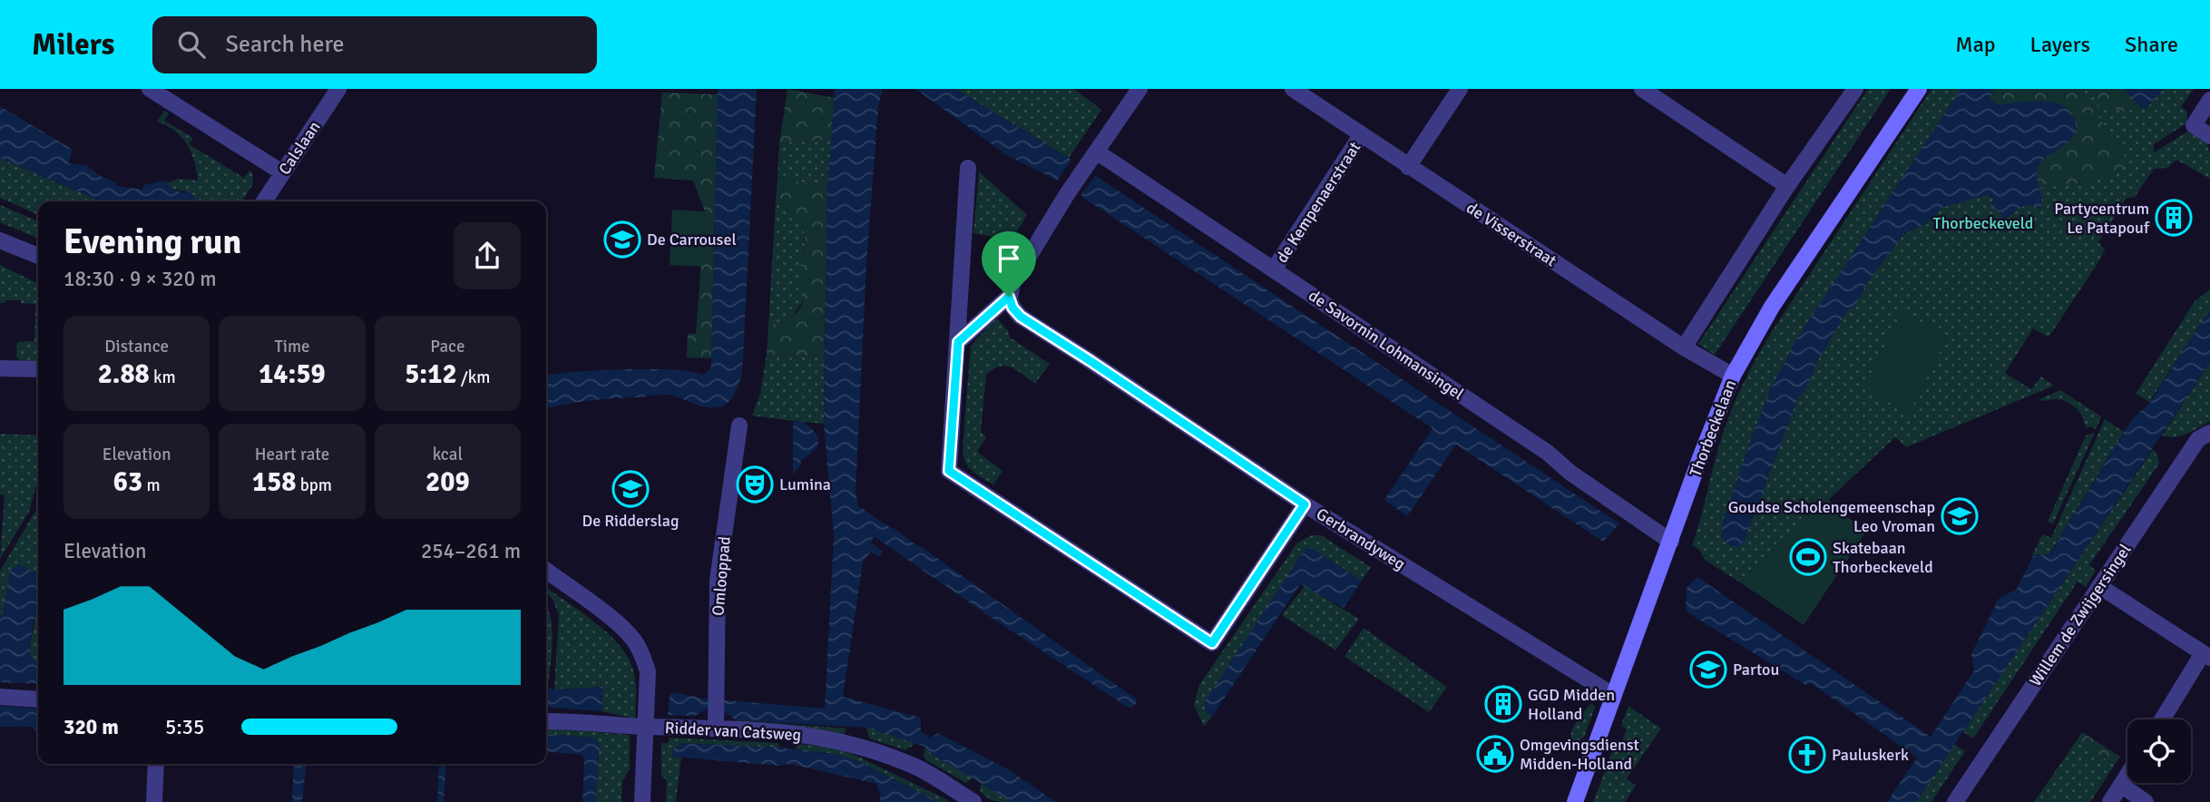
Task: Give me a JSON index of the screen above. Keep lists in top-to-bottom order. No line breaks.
{"streets":{"main road":["Thorbeckelaan"],"street":["Calslaan","de Kempenaerstraat","de Visserstraat","de Savornin Lohmansingel","Gerbrandyweg","Omlooppad","Willem de Zwijgersingel","Ridder van Catsweg"]},"crossings":[["de Kempenaerstraat","de Visserstraat"],["de Kempenaerstraat","de Savornin Lohmansingel"],["de Visserstraat","Thorbeckelaan"],["de Savornin Lohmansingel","Thorbeckelaan"],["Thorbeckelaan","Gerbrandyweg"],["Omlooppad","Ridder van Catsweg"]],"parks":["Thorbeckeveld"],"places":{"building":["Partycentrum Le Patapouf","GGD Midden Holland"],"school or university":["De Carrousel","De Ridderslag","Goudse Scholengemeenschap Leo Vroman","Partou"],"theatre":["Lumina"],"sports":["Skatebaan Thorbeckeveld"],"public building":["Omgevingsdienst Midden-Holland"],"church":["Pauluskerk"]},"page":{"header":"Milers","search":"Search here","nav":["Map","Layers","Share"],"heading":["Evening run","18:30 · 9 × 320 m"],"stats":[["Distance","2.88 km"],["Time","14:59"],["Pace","5:12 /km"],["Elevation","63 m"],["Heart rate","158 bpm"],["kcal","209"]],"chart":["Elevation","254–261 m"],"list":[{"name":"320 m","note":"5:35"}]}}
